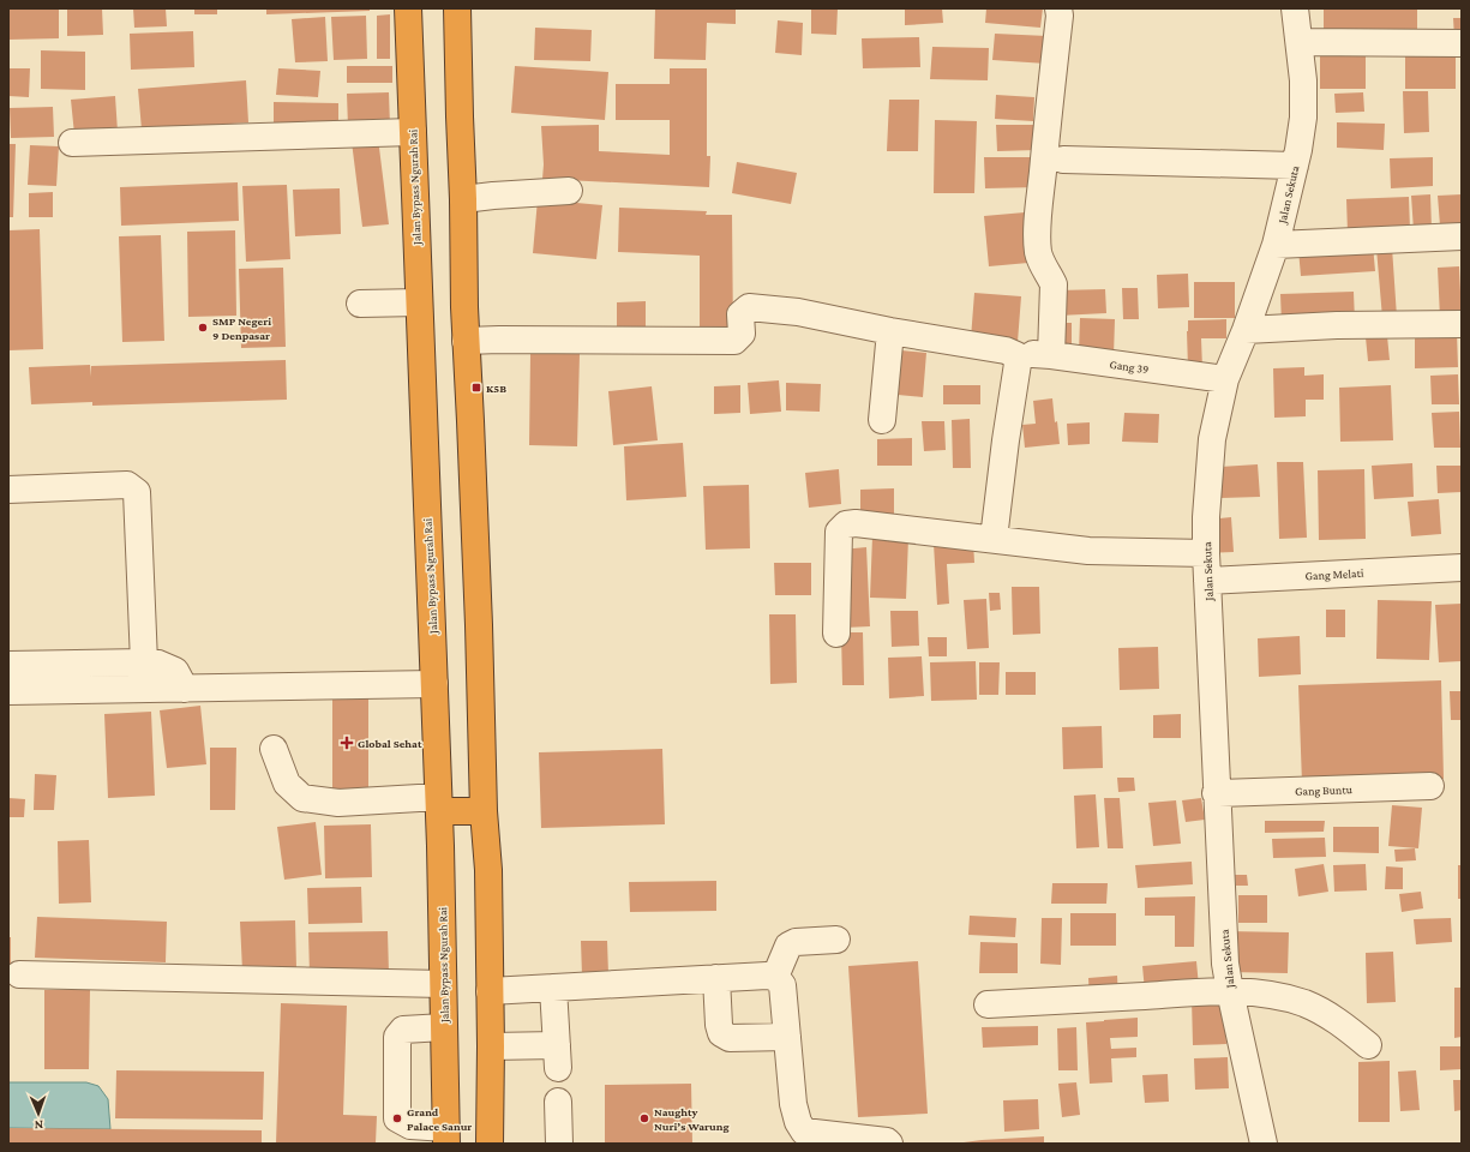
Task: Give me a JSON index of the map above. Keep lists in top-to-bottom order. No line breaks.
{"streets":{"highway":["Jalan Bypass Ngurah Rai"],"street":["Jalan Sekuta","Gang 39","Gang Melati","Gang Buntu"]},"crossings":[["Jalan Sekuta","Gang 39"],["Jalan Sekuta","Gang Melati"],["Jalan Sekuta","Gang Buntu"]],"places":{"other":["SMP Negeri 9 Denpasar","Grand Palace Sanur","Naughty Nuri’s Warung"],"transit":["K5B"],"health":["Global Sehat"]},"north":"bottom"}
